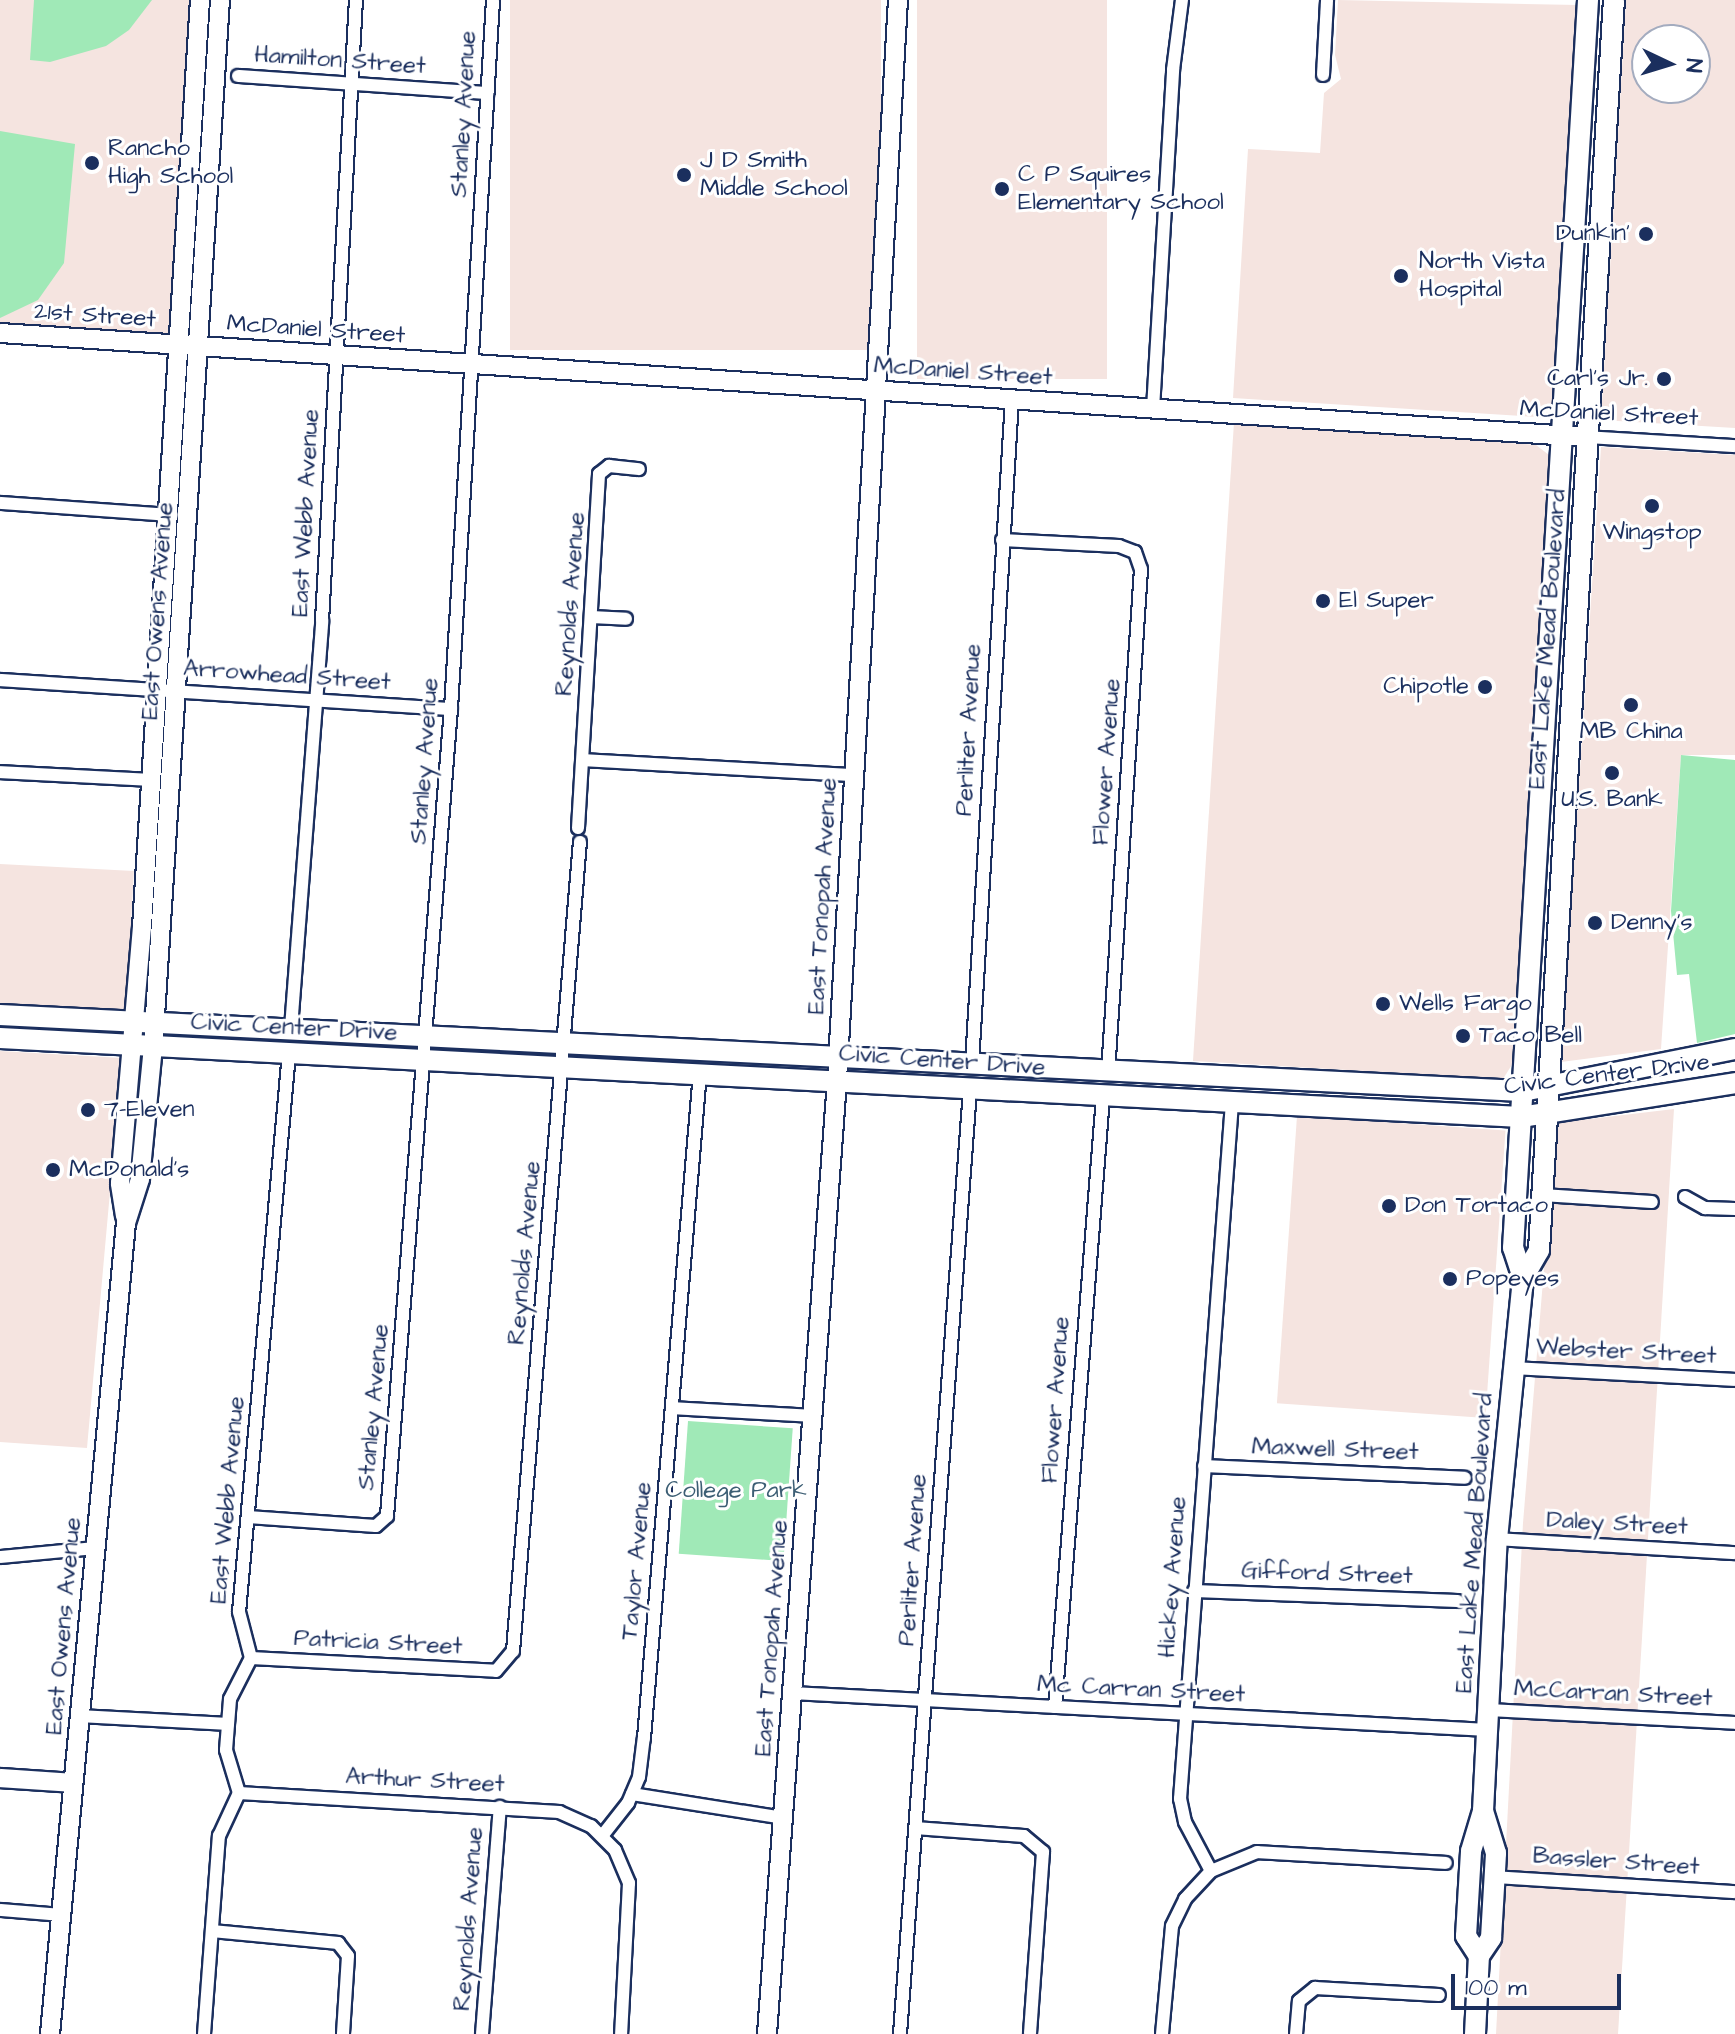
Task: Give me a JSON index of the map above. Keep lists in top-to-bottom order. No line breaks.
{"streets":{"main road":["East Lake Mead Boulevard","Civic Center Drive"],"street":["Hamilton Street","Stanley Avenue","21st Street","McDaniel Street","East Webb Avenue","Reynolds Avenue","East Owens Avenue","Arrowhead Street","Perliter Avenue","Flower Avenue","East Tonopah Avenue","Webster Street","Maxwell Street","Daley Street","Taylor Avenue","Gifford Street","Hickey Avenue","Patricia Street","Mc Carran Street","McCarran Street","Arthur Street","Bassler Street"]},"crossings":[["Hamilton Street","Stanley Avenue"],["Hamilton Street","East Webb Avenue"],["Stanley Avenue","McDaniel Street"],["Stanley Avenue","East Webb Avenue"],["Stanley Avenue","Arrowhead Street"],["Stanley Avenue","Civic Center Drive"],["21st Street","McDaniel Street"],["21st Street","East Owens Avenue"],["McDaniel Street","East Webb Avenue"],["McDaniel Street","East Owens Avenue"],["McDaniel Street","East Lake Mead Boulevard"],["McDaniel Street","Perliter Avenue"],["McDaniel Street","East Tonopah Avenue"],["East Webb Avenue","Arrowhead Street"],["East Webb Avenue","Civic Center Drive"],["East Webb Avenue","Patricia Street"],["Reynolds Avenue","Civic Center Drive"],["Reynolds Avenue","Patricia Street"],["Reynolds Avenue","Arthur Street"],["East Owens Avenue","Arrowhead Street"],["East Owens Avenue","Civic Center Drive"],["East Lake Mead Boulevard","Civic Center Drive"],["East Lake Mead Boulevard","Webster Street"],["East Lake Mead Boulevard","Daley Street"],["East Lake Mead Boulevard","Mc Carran Street"],["East Lake Mead Boulevard","McCarran Street"],["East Lake Mead Boulevard","Bassler Street"],["Perliter Avenue","Flower Avenue"],["Perliter Avenue","Civic Center Drive"],["Perliter Avenue","Mc Carran Street"],["Flower Avenue","Civic Center Drive"],["Flower Avenue","Mc Carran Street"],["East Tonopah Avenue","Civic Center Drive"],["East Tonopah Avenue","Mc Carran Street"],["Civic Center Drive","Taylor Avenue"],["Civic Center Drive","Hickey Avenue"],["Maxwell Street","Hickey Avenue"],["Taylor Avenue","Arthur Street"],["Gifford Street","Hickey Avenue"],["Hickey Avenue","Mc Carran Street"],["Mc Carran Street","McCarran Street"]],"parks":["College Park"],"places":["Rancho High School","J D Smith Middle School","C P Squires Elementary School","Dunkin'","North Vista Hospital","Carl's Jr.","Wingstop","El Super","Chipotle","MB China","U.S. Bank","Denny's","Wells Fargo","Taco Bell","7-Eleven","McDonald's","Don Tortaco","Popeyes"],"scale_bar":"100 m","north":"right"}
